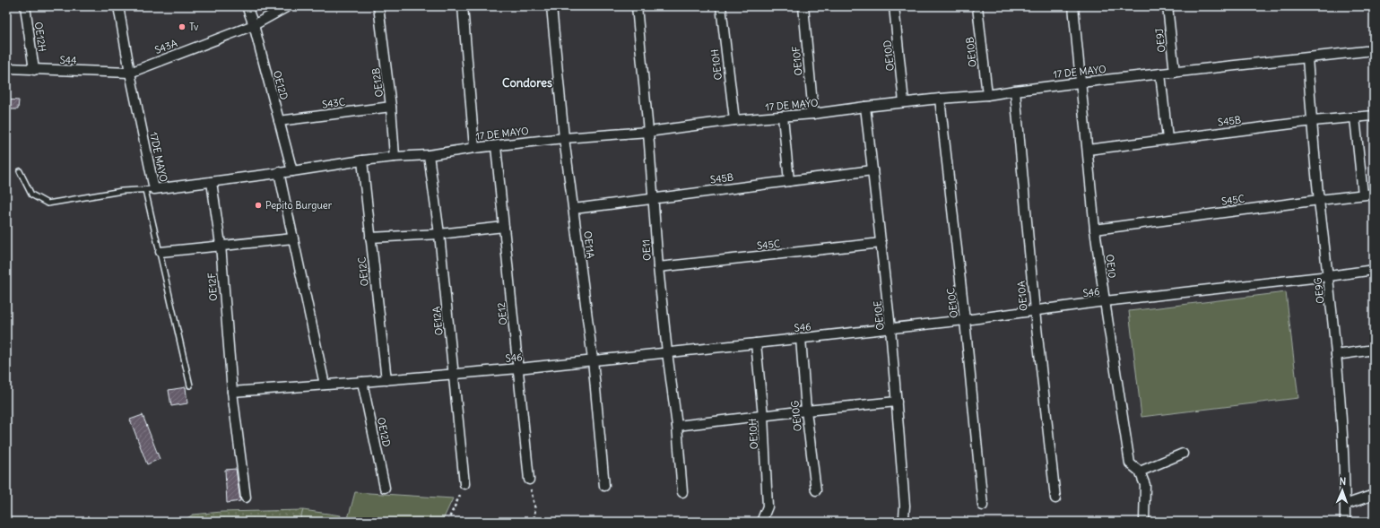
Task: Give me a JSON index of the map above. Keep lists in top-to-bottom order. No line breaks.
{"streets":{"street":["OE12H","OE9J","S43A","OE10B","OE10D","S44","OE10F","OE10H","17 DE MAYO","OE12B","OE12D","S43C","S45B","17DE MAYO","S45C","OE11A","OE11","OE10","OE12C","OE12F","OE9G","S46","OE10A","OE10C","OE12","OE10E","OE12A","OE10G"]},"crossings":[["OE12H","S44"],["OE9J","17 DE MAYO"],["S43A","S44"],["S43A","OE12D"],["S43A","17DE MAYO"],["OE10B","17 DE MAYO"],["OE10D","17 DE MAYO"],["S44","17DE MAYO"],["OE10F","17 DE MAYO"],["OE10H","17 DE MAYO"],["OE10H","S46"],["17 DE MAYO","OE12B"],["17 DE MAYO","OE12D"],["17 DE MAYO","17DE MAYO"],["17 DE MAYO","OE11A"],["17 DE MAYO","OE11"],["17 DE MAYO","OE10"],["17 DE MAYO","OE12C"],["17 DE MAYO","OE12F"],["17 DE MAYO","OE9G"],["17 DE MAYO","OE10A"],["17 DE MAYO","OE10C"],["17 DE MAYO","OE12"],["17 DE MAYO","OE10E"],["17 DE MAYO","OE12A"],["OE12B","S43C"],["OE12D","S43C"],["OE12D","S46"],["S45B","OE11A"],["S45B","OE11"],["S45B","OE10"],["S45B","OE9G"],["S45B","OE10E"],["17DE MAYO","OE12F"],["S45C","OE11"],["S45C","OE10"],["S45C","OE9G"],["S45C","OE10E"],["OE11A","S46"],["OE11","S46"],["OE10","S46"],["OE12C","S46"],["OE12F","S46"],["OE9G","S46"],["S46","OE10A"],["S46","OE10C"],["S46","OE12"],["S46","OE10E"],["S46","OE12A"],["S46","OE10G"]],"districts":["Condores"],"places":["Tv","Pepito Burguer"],"north":"top"}
